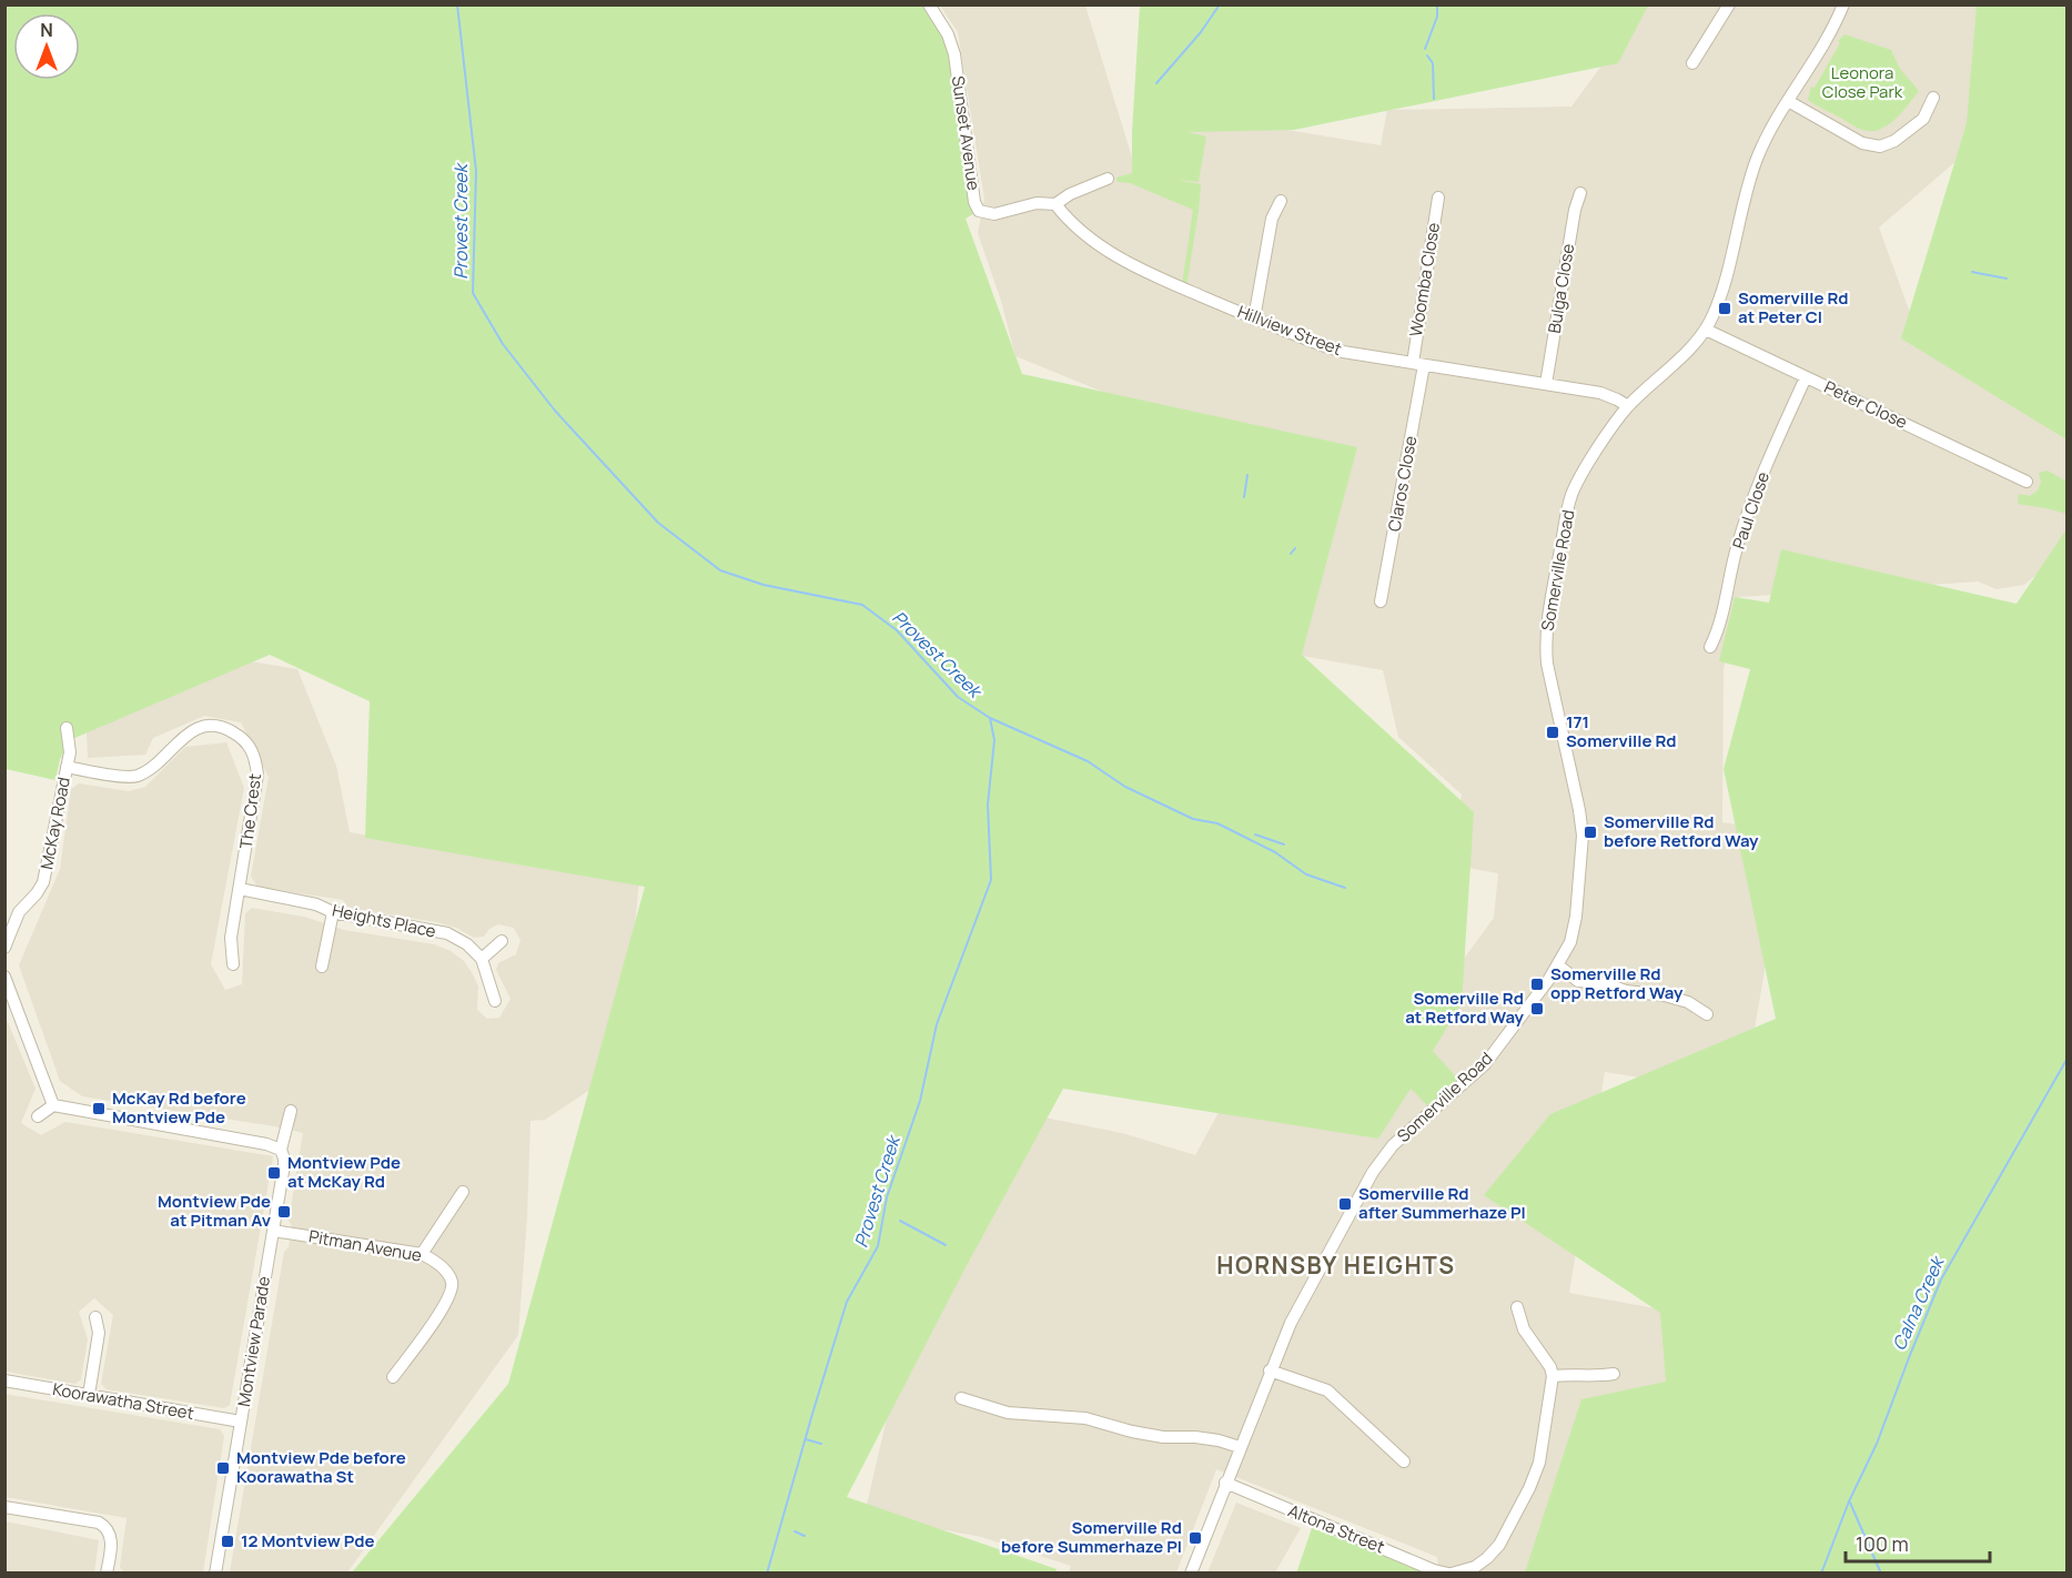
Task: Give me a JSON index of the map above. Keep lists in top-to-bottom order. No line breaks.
{"streets":{"street":["Sunset Avenue","Woomba Close","Bulga Close","Hillview Street","Peter Close","Claros Close","Paul Close","Somerville Road","The Crest","McKay Road","Heights Place","Pitman Avenue","Montview Parade","Koorawatha Street","Altona Street"]},"crossings":[["Sunset Avenue","Hillview Street"],["Woomba Close","Hillview Street"],["Woomba Close","Claros Close"],["Bulga Close","Hillview Street"],["Hillview Street","Claros Close"],["Hillview Street","Somerville Road"],["Peter Close","Paul Close"],["Peter Close","Somerville Road"],["Somerville Road","Altona Street"],["The Crest","McKay Road"],["The Crest","Heights Place"],["Pitman Avenue","Montview Parade"],["Montview Parade","Koorawatha Street"]],"districts":["HORNSBY HEIGHTS"],"water":["Provest Creek","Calna Creek"],"parks":["Leonora Close Park"],"places":{"transit":["Somerville Rd at Peter Cl","171 Somerville Rd","Somerville Rd before Retford Way","Somerville Rd opp Retford Way","Somerville Rd at Retford Way","McKay Rd before Montview Pde","Montview Pde at McKay Rd","Somerville Rd after Summerhaze Pl","Montview Pde at Pitman Av","Montview Pde before Koorawatha St","Somerville Rd before Summerhaze Pl","12 Montview Pde"]},"scale_bar":"100 m","north":"top"}
